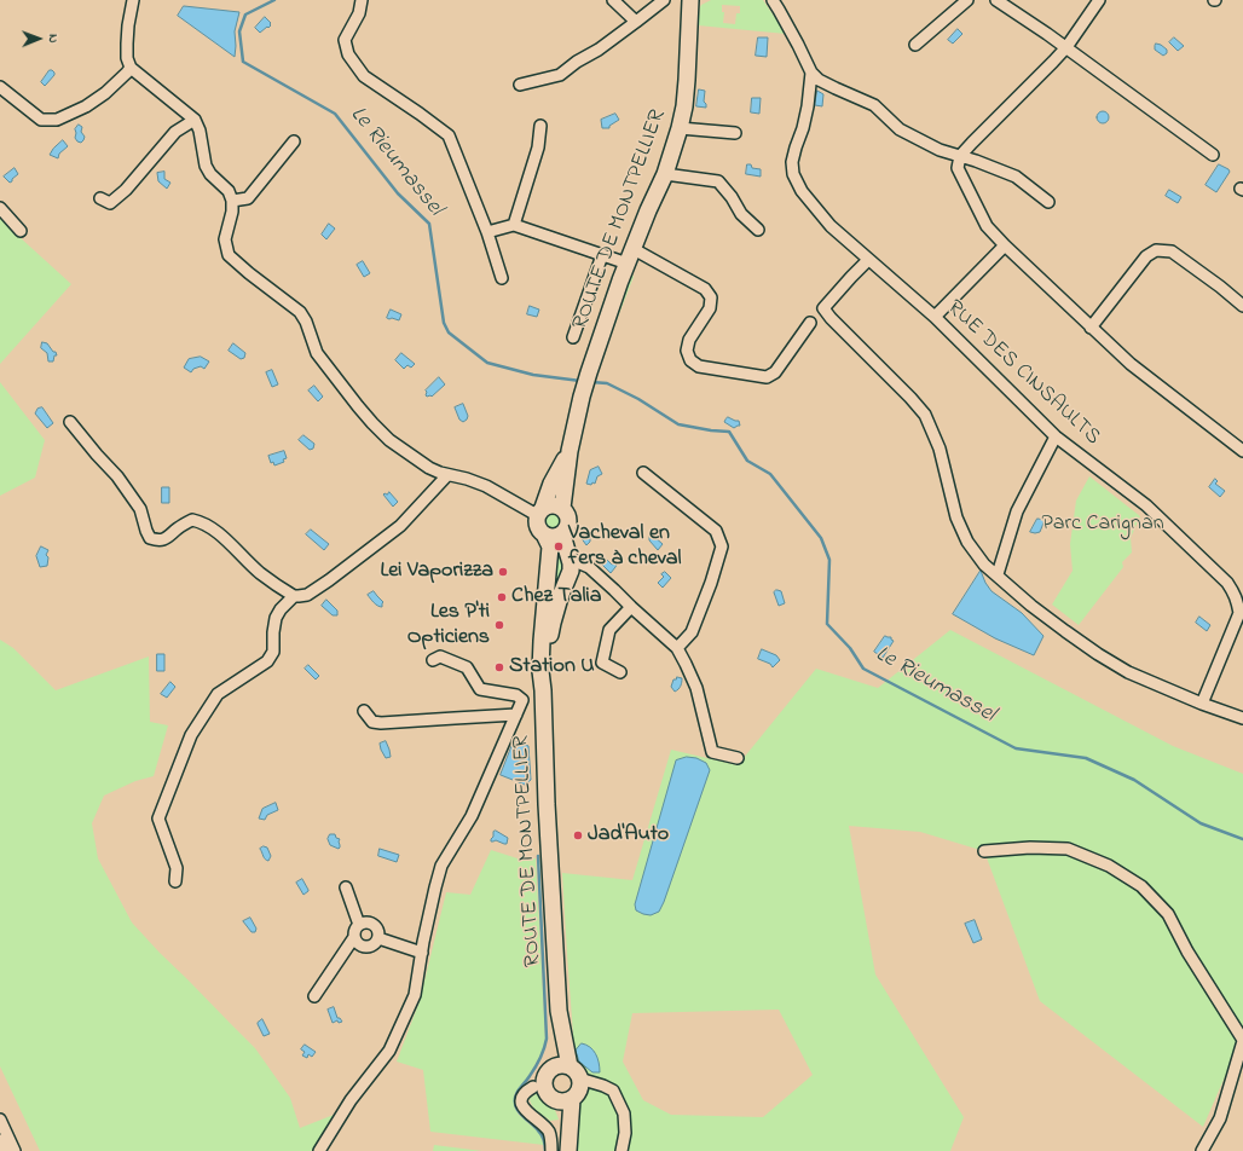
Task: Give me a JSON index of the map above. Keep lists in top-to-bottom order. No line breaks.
{"streets":{"street":["ROUTE DE MONTPELLIER","RUE DES CINSAULTS"]},"water":["Le Rieumassel"],"parks":["Parc Carignan"],"places":["Vacheval en fers à cheval","Lei Vaporizza","Chez Talia","Les P'ti Opticiens","Station U","Jad'Auto"],"north":"right"}
